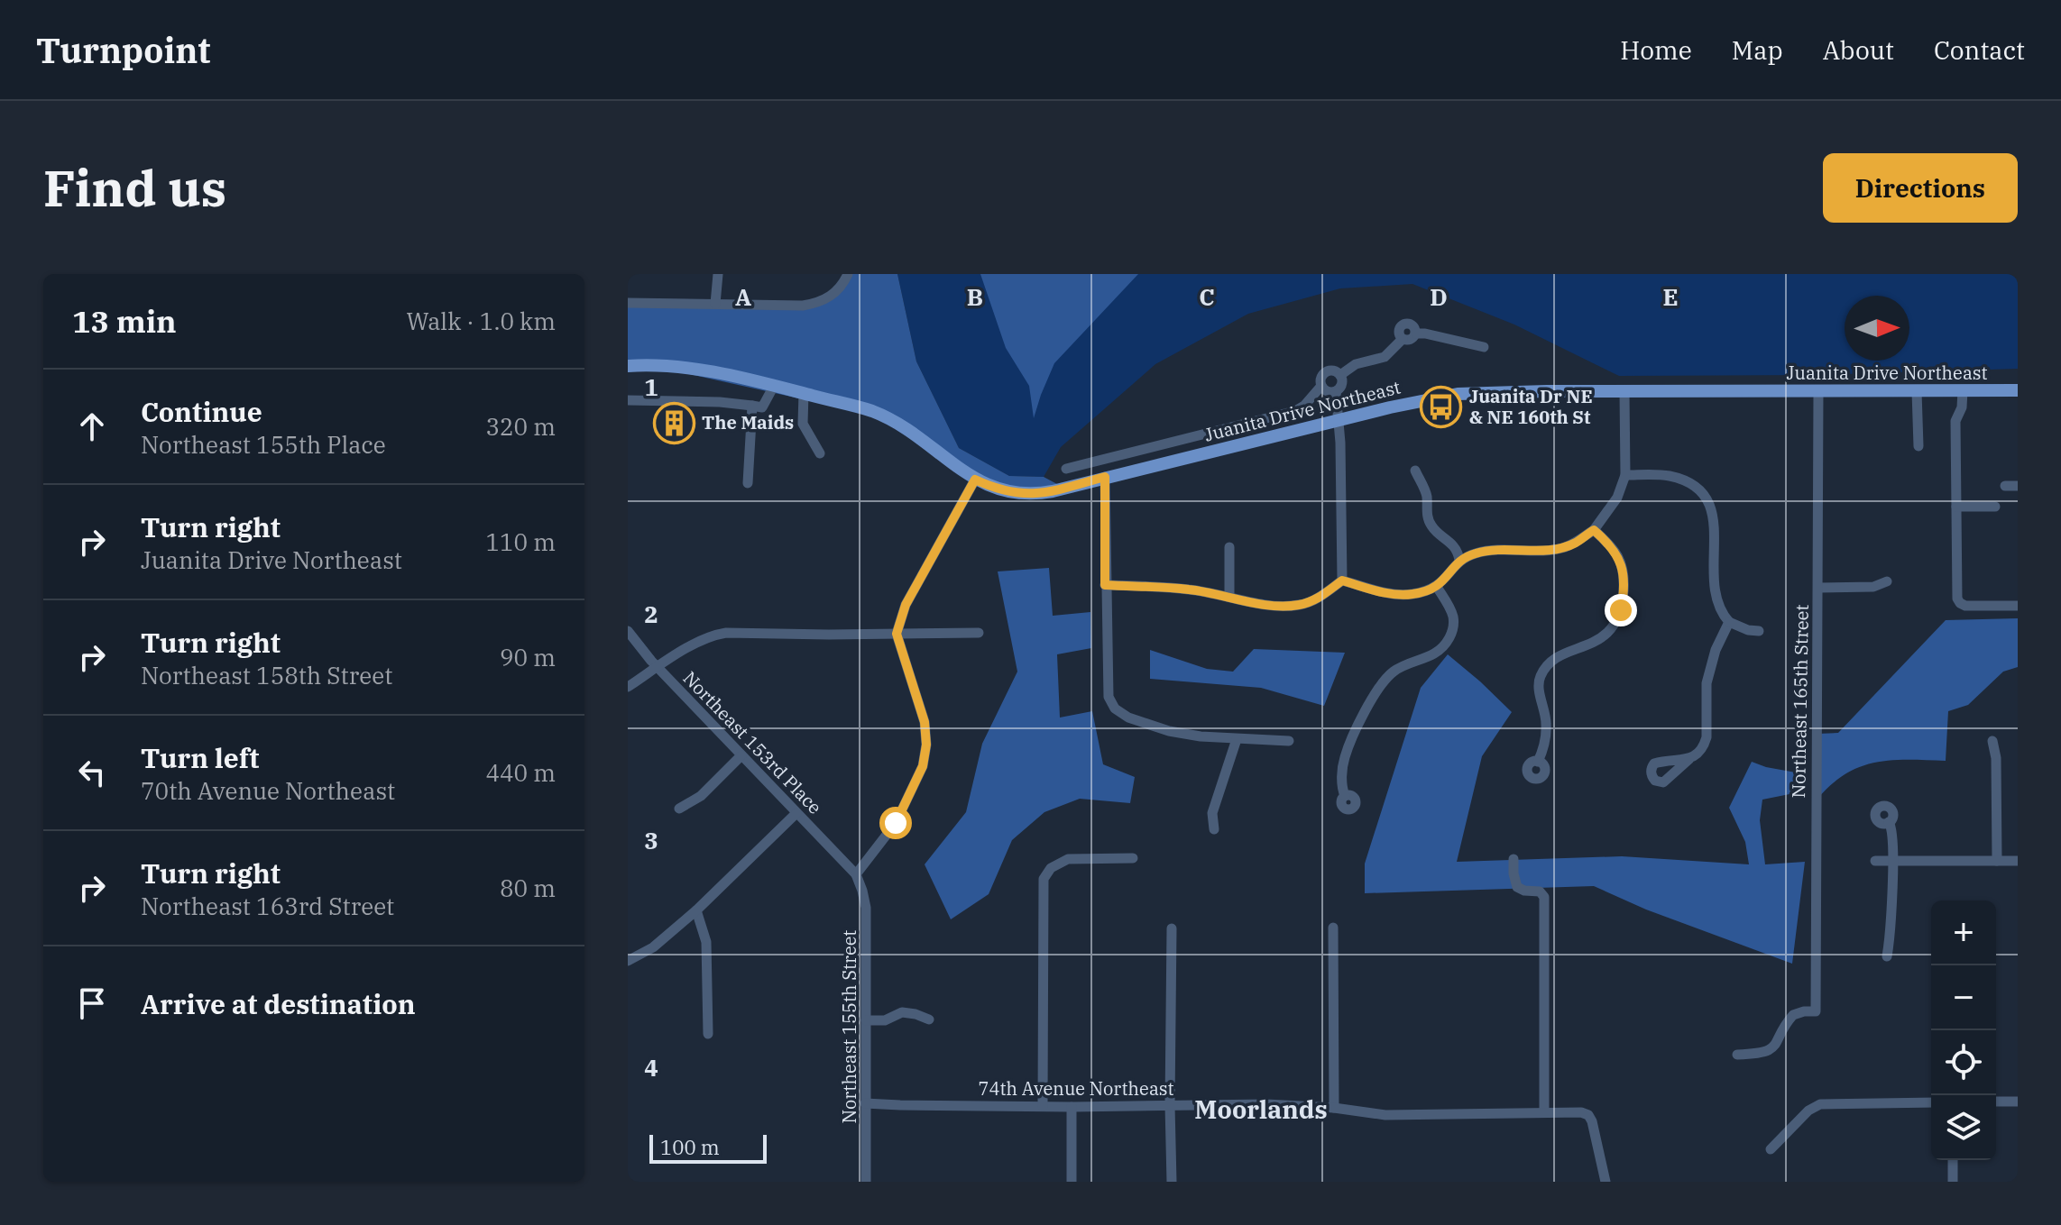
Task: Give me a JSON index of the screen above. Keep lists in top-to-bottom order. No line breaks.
{"streets":{"main road":["Juanita Drive Northeast"],"street":["Northeast 165th Street","Northeast 153rd Place","Northeast 155th Street","74th Avenue Northeast"]},"crossings":[["Juanita Drive Northeast","Northeast 165th Street"],["Northeast 153rd Place","Northeast 155th Street"],["Northeast 155th Street","74th Avenue Northeast"]],"districts":["Moorlands"],"places":{"bus stop":["Juanita Dr NE & NE 160th St"],"building":["The Maids"]},"scale_bar":"100 m","north":"right","page":{"header":"Turnpoint","nav":["Home","Map","About","Contact"],"buttons":"Directions","title":"Find us","heading":["13 min","Walk · 1.0 km"],"list":[["Continue","Northeast 155th Place","320 m"],["Turn right","Juanita Drive Northeast","110 m"],["Turn right","Northeast 158th Street","90 m"],["Turn left","70th Avenue Northeast","440 m"],["Turn right","Northeast 163rd Street","80 m"],"Arrive at destination"],"map_buttons":["+","−"],"scale":"100 m"},"grid":{"columns":["A","B","C","D","E"],"rows":["1","2","3","4"]}}
